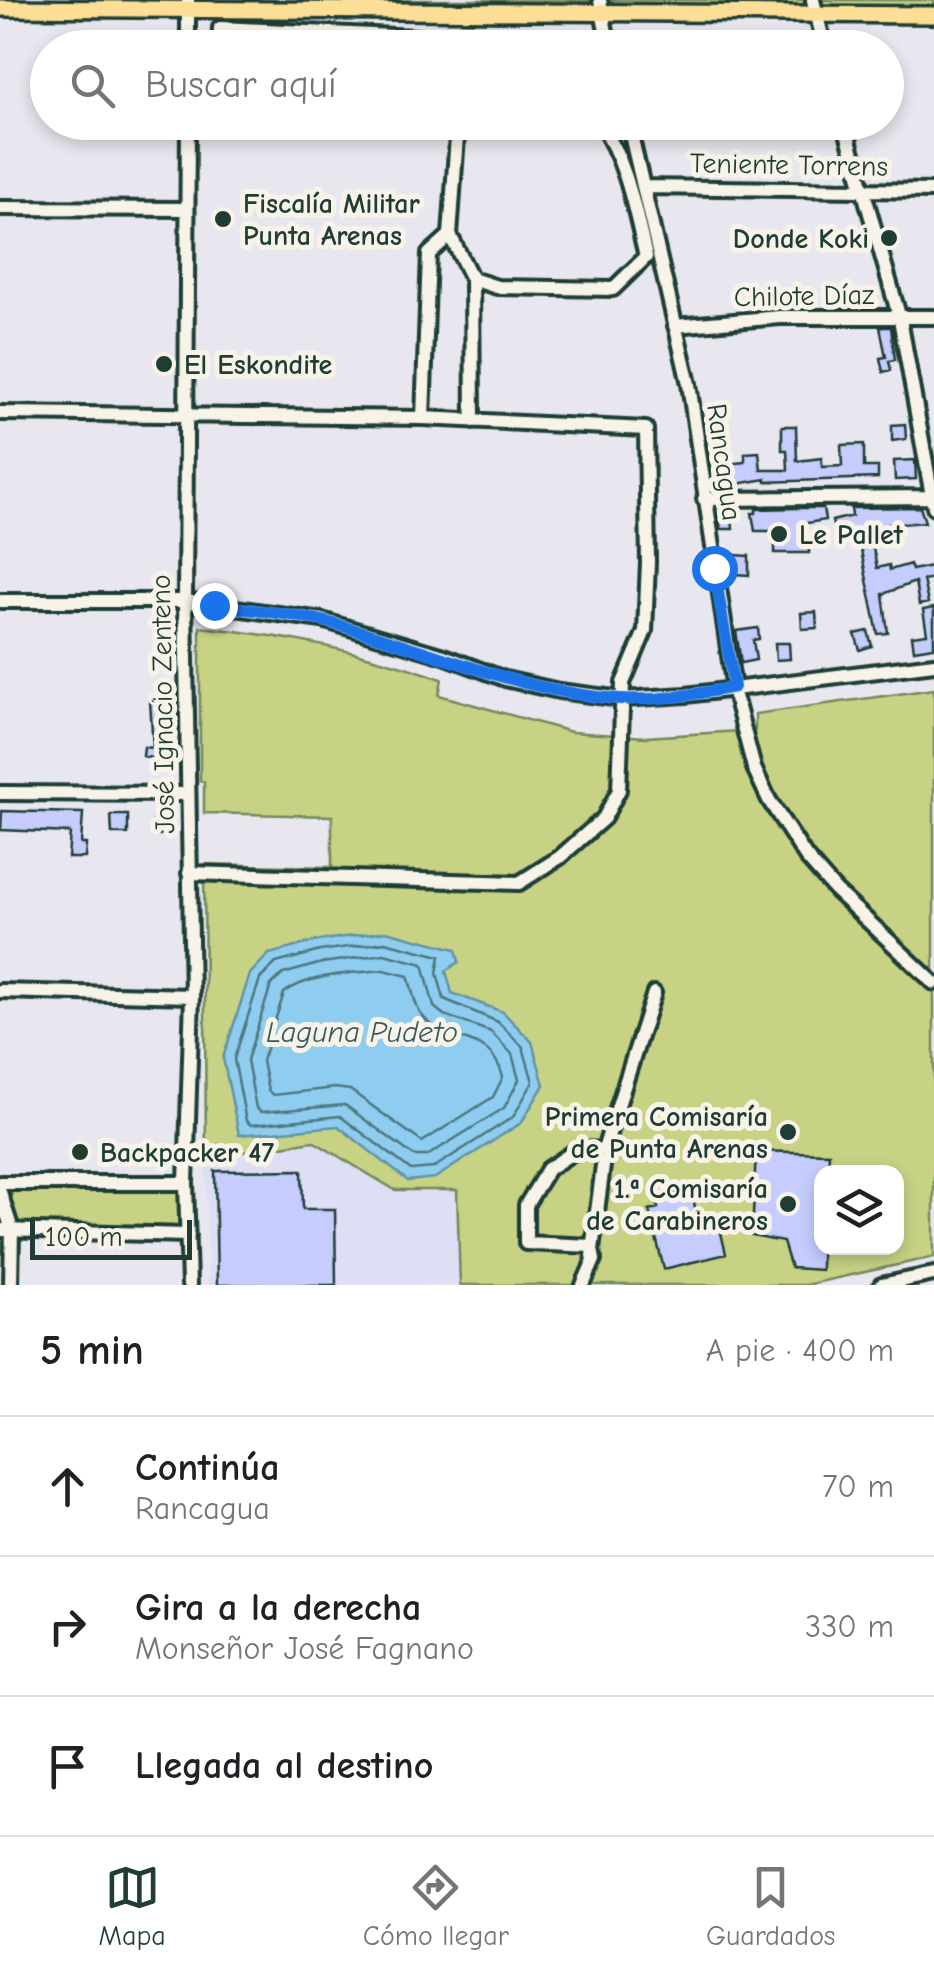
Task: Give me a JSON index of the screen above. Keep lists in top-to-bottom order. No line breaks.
{"streets":{"street":["Teniente Torrens","Chilote Díaz","Rancagua","José Ignacio Zenteno"]},"crossings":[["Teniente Torrens","Rancagua"],["Chilote Díaz","Rancagua"]],"water":["Laguna Pudeto"],"places":["Fiscalía Militar Punta Arenas","Donde Koki","El Eskondite","Le Pallet","Primera Comisaría de Punta Arenas","Backpacker 47","1.ª Comisaría de Carabineros"],"scale_bar":"100 m","page":{"search":"Buscar aquí","scale":"100 m","heading":["5 min","A pie · 400 m"],"list":[["Continúa","Rancagua","70 m"],["Gira a la derecha","Monseñor José Fagnano","330 m"],"Llegada al destino"],"nav":["Mapa","Cómo llegar","Guardados"]}}
